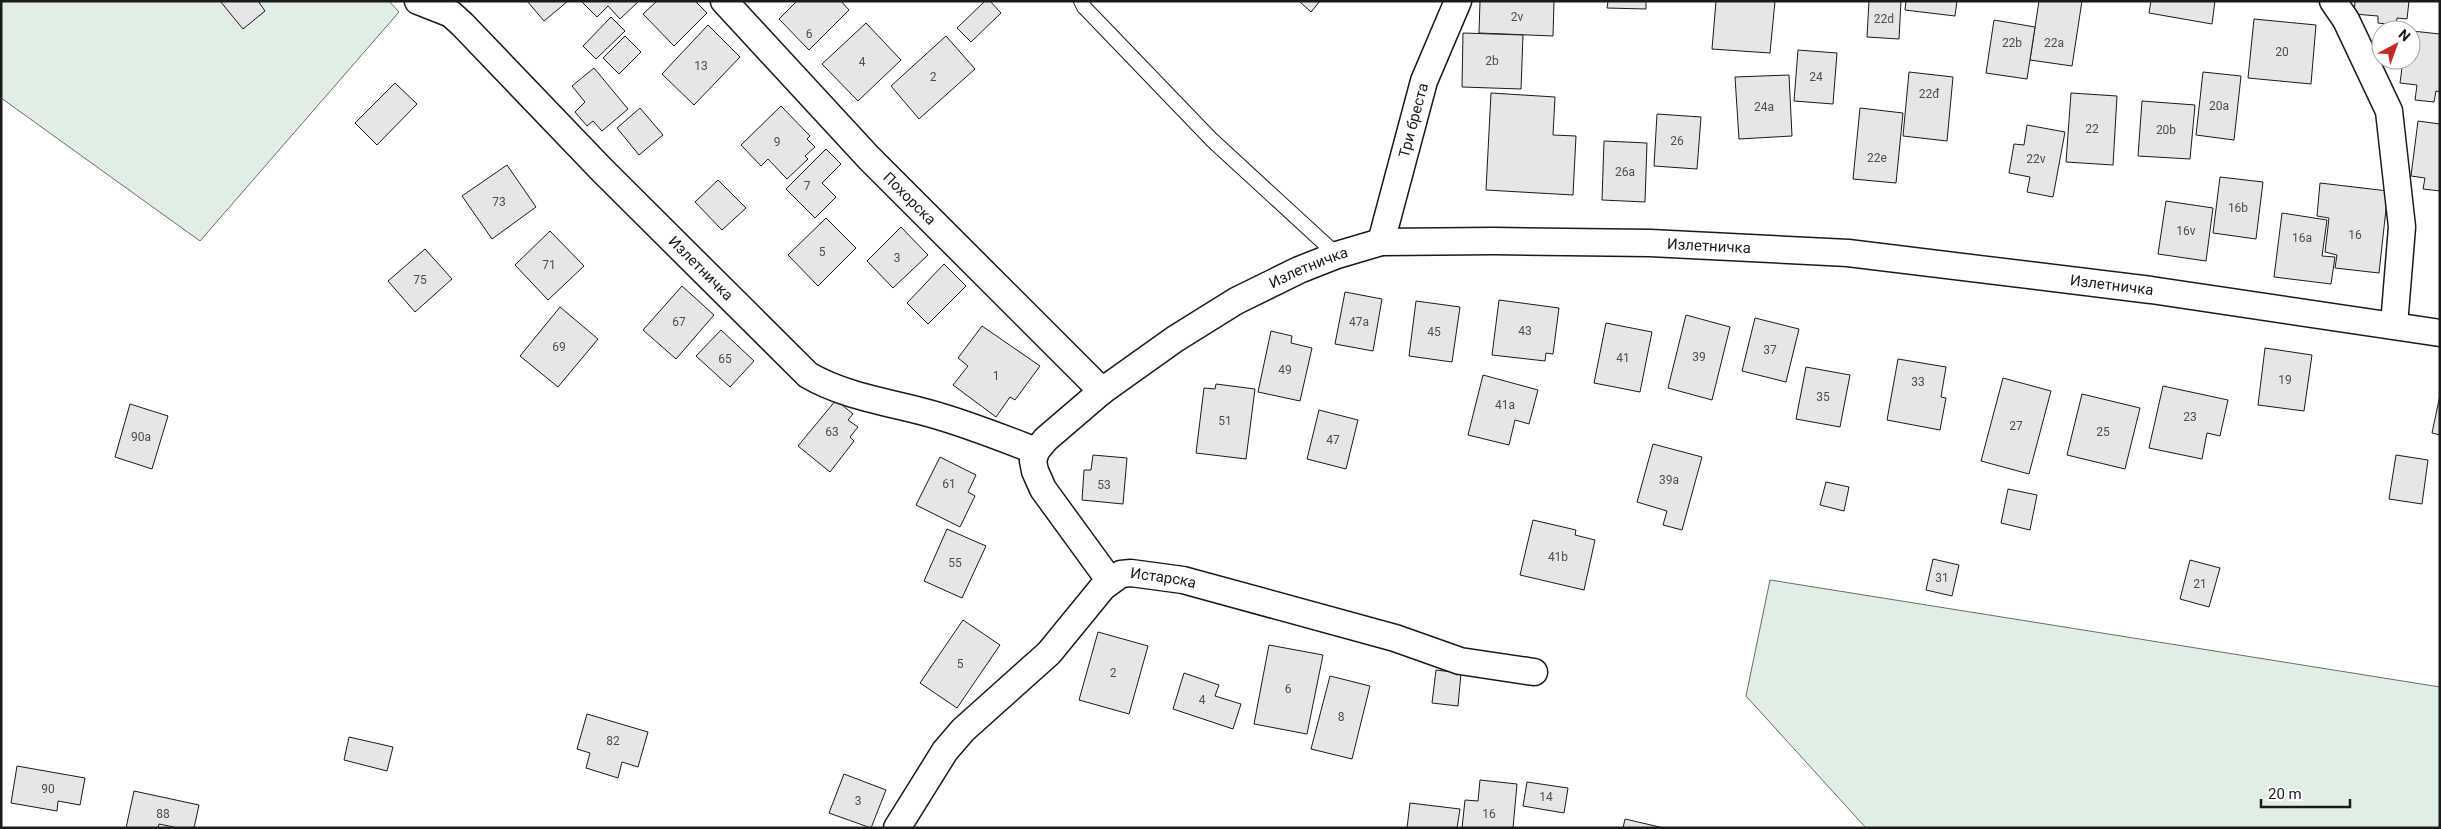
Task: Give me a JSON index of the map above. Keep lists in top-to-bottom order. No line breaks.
{"streets":{"street":["Три бреста","Похорска","Излетничка","Истарска"]},"crossings":[["Три бреста","Излетничка"],["Похорска","Излетничка"]],"house_numbers":["2v","22d","6","22b","22a","20","2b","4","13","2","24","22đ","20a","24a","22","20b","26","9","22e","22v","26a","7","73","16b","16v","16","16a","5","3","71","75","67","47a","43","45","69","37","39","41","65","49","1","19","33","35","41a","23","51","27","63","25","90a","47","39a","61","53","41b","55","31","21","5","2","6","4","8","82","90","14","3","88","16"],"scale_bar":"20 m","north":"top right"}
